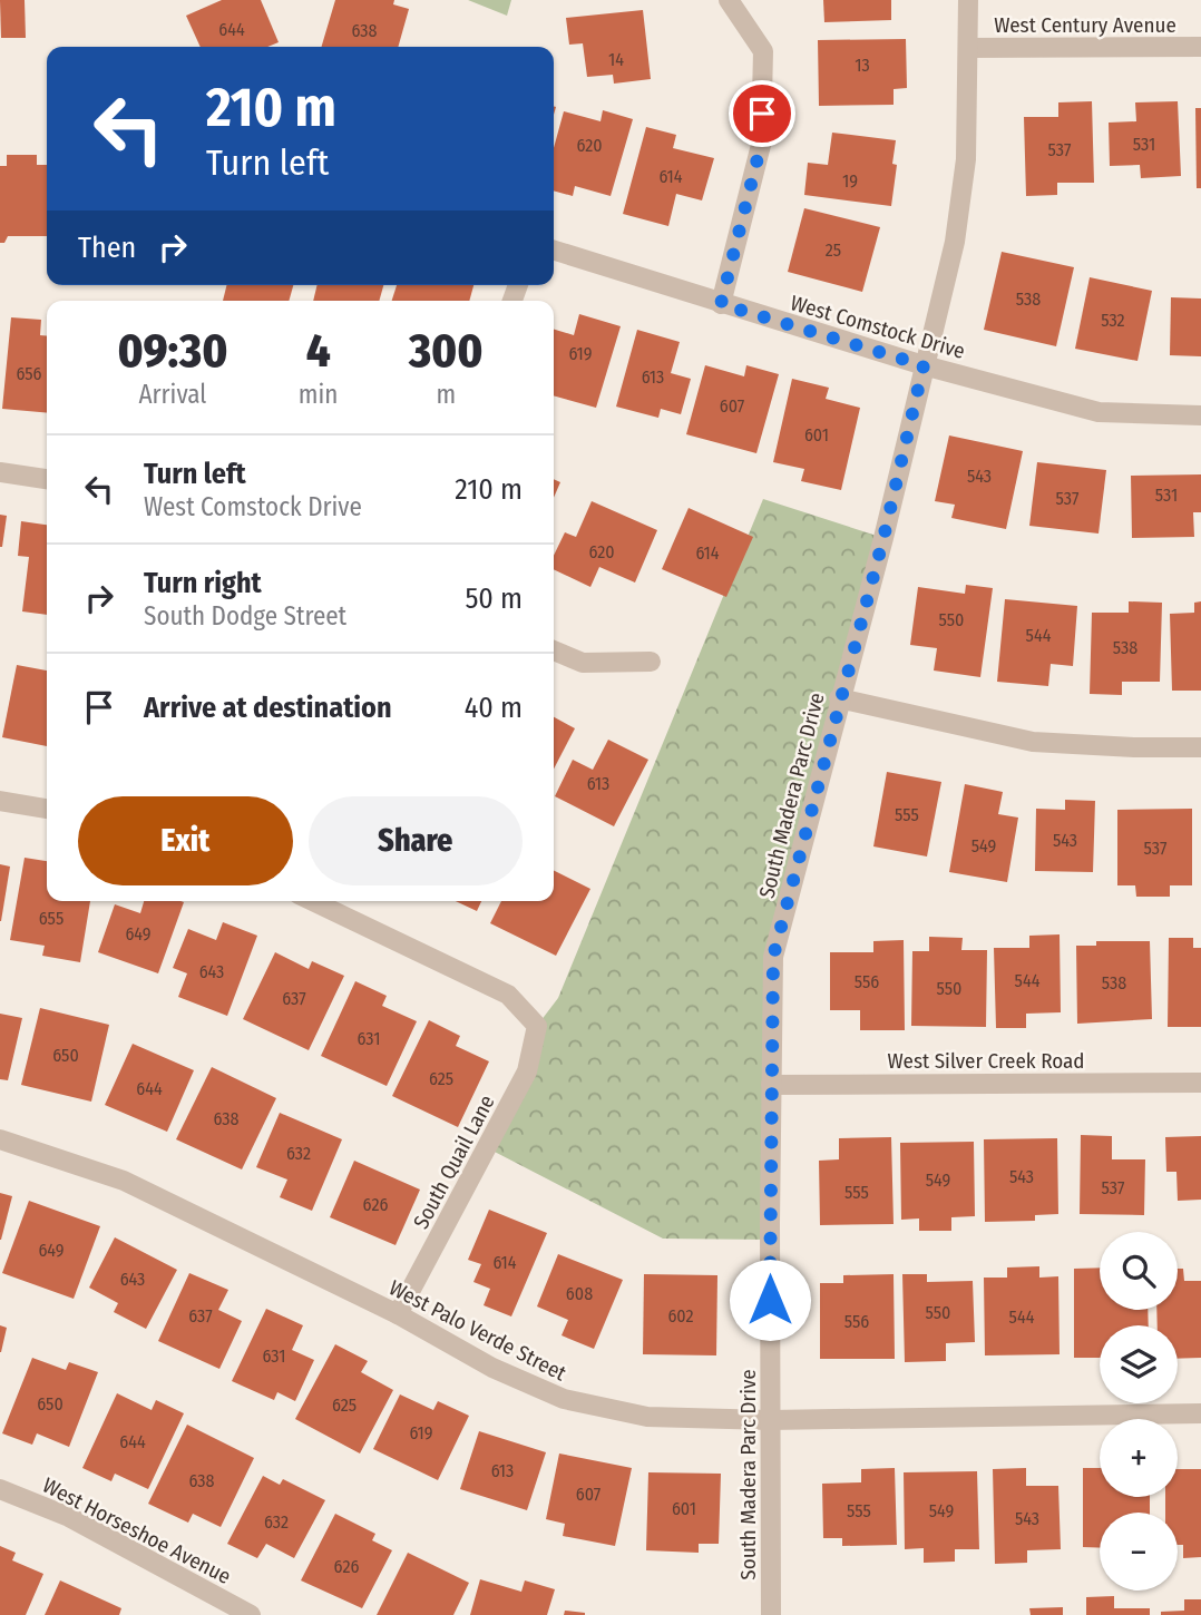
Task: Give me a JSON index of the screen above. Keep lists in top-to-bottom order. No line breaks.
{"streets":{"street":["West Century Avenue","West Comstock Drive","South Madera Parc Drive","West Silver Creek Road","South Quail Lane","West Palo Verde Street","West Horseshoe Avenue"]},"crossings":[["West Century Avenue","South Madera Parc Drive"],["West Comstock Drive","South Madera Parc Drive"],["South Madera Parc Drive","West Silver Creek Road"],["South Madera Parc Drive","West Palo Verde Street"],["South Quail Lane","West Palo Verde Street"]],"house_numbers":["644","638","14","13","531","620","537","614","19","25","538","532","619","656","613","607","601","543","531","537","620","614","550","544","538","613","555","543","549","537","655","649","643","544","556","538","550","637","631","650","625","644","638","632","543","549","537","555","626","649","614","643","608","550","637","602","544","556","631","650","625","619","644","613","638","607","601","555","549","543","632","626"],"page":{"turn":["210 m","Turn left"],"then":"Then","eta":["09:30","Arrival","4","min","300","m"],"list":[{"name":"Turn left","note":"West Comstock Drive","value":"210 m"},{"name":"Turn right","note":"South Dodge Street","value":"50 m"},{"name":"Arrive at destination","value":"40 m"}],"buttons":["Exit","Share"],"map_buttons":["+","−"]}}
